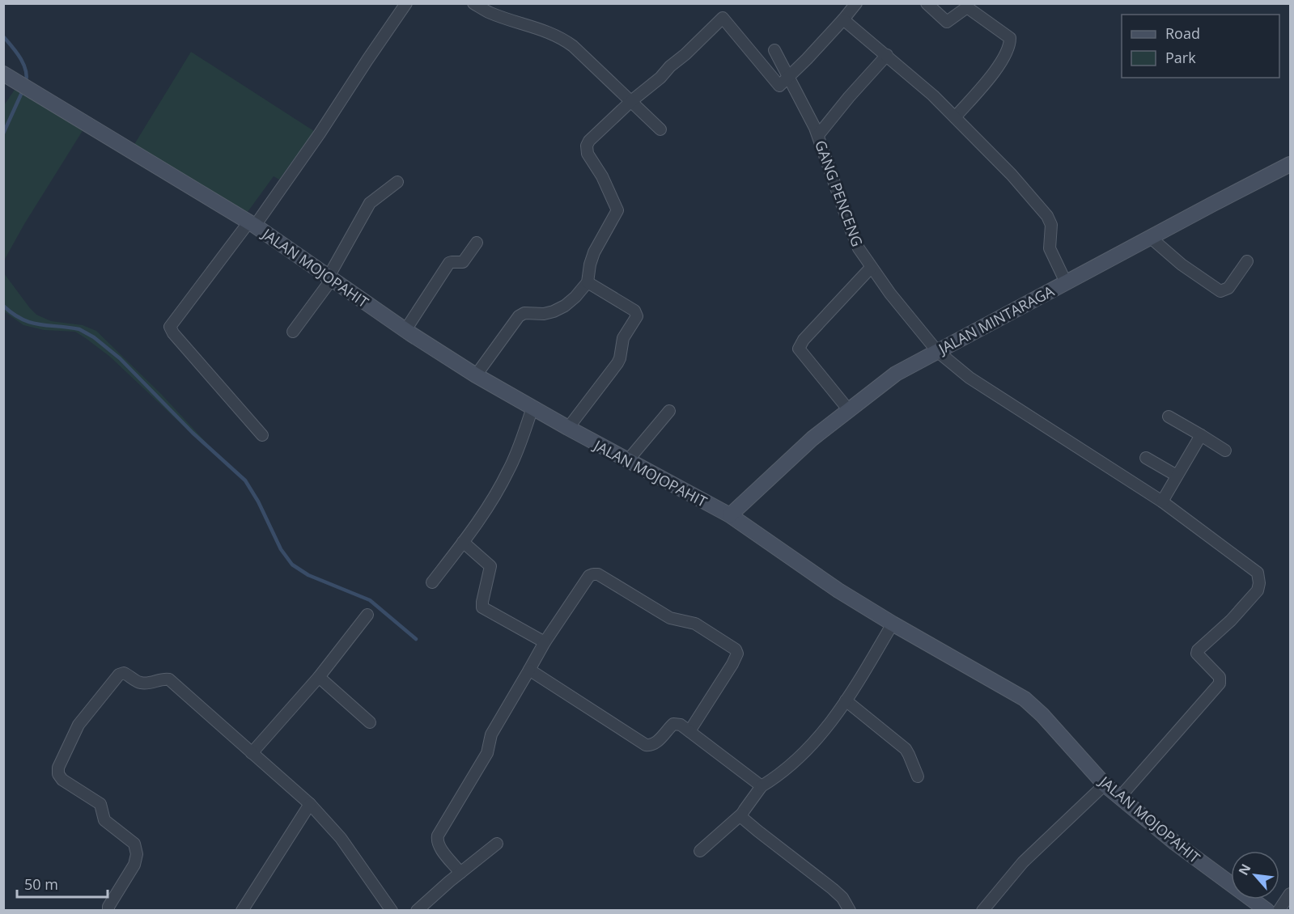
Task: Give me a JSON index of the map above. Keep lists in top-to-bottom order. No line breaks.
{"streets":{"street":["GANG PENCENG","JALAN MOJOPAHIT","JALAN MINTARAGA"]},"crossings":[["GANG PENCENG","JALAN MOJOPAHIT"],["GANG PENCENG","JALAN MINTARAGA"],["JALAN MOJOPAHIT","JALAN MINTARAGA"]],"legend":["Road","Park"],"scale_bar":"50 m","north":"top left"}
